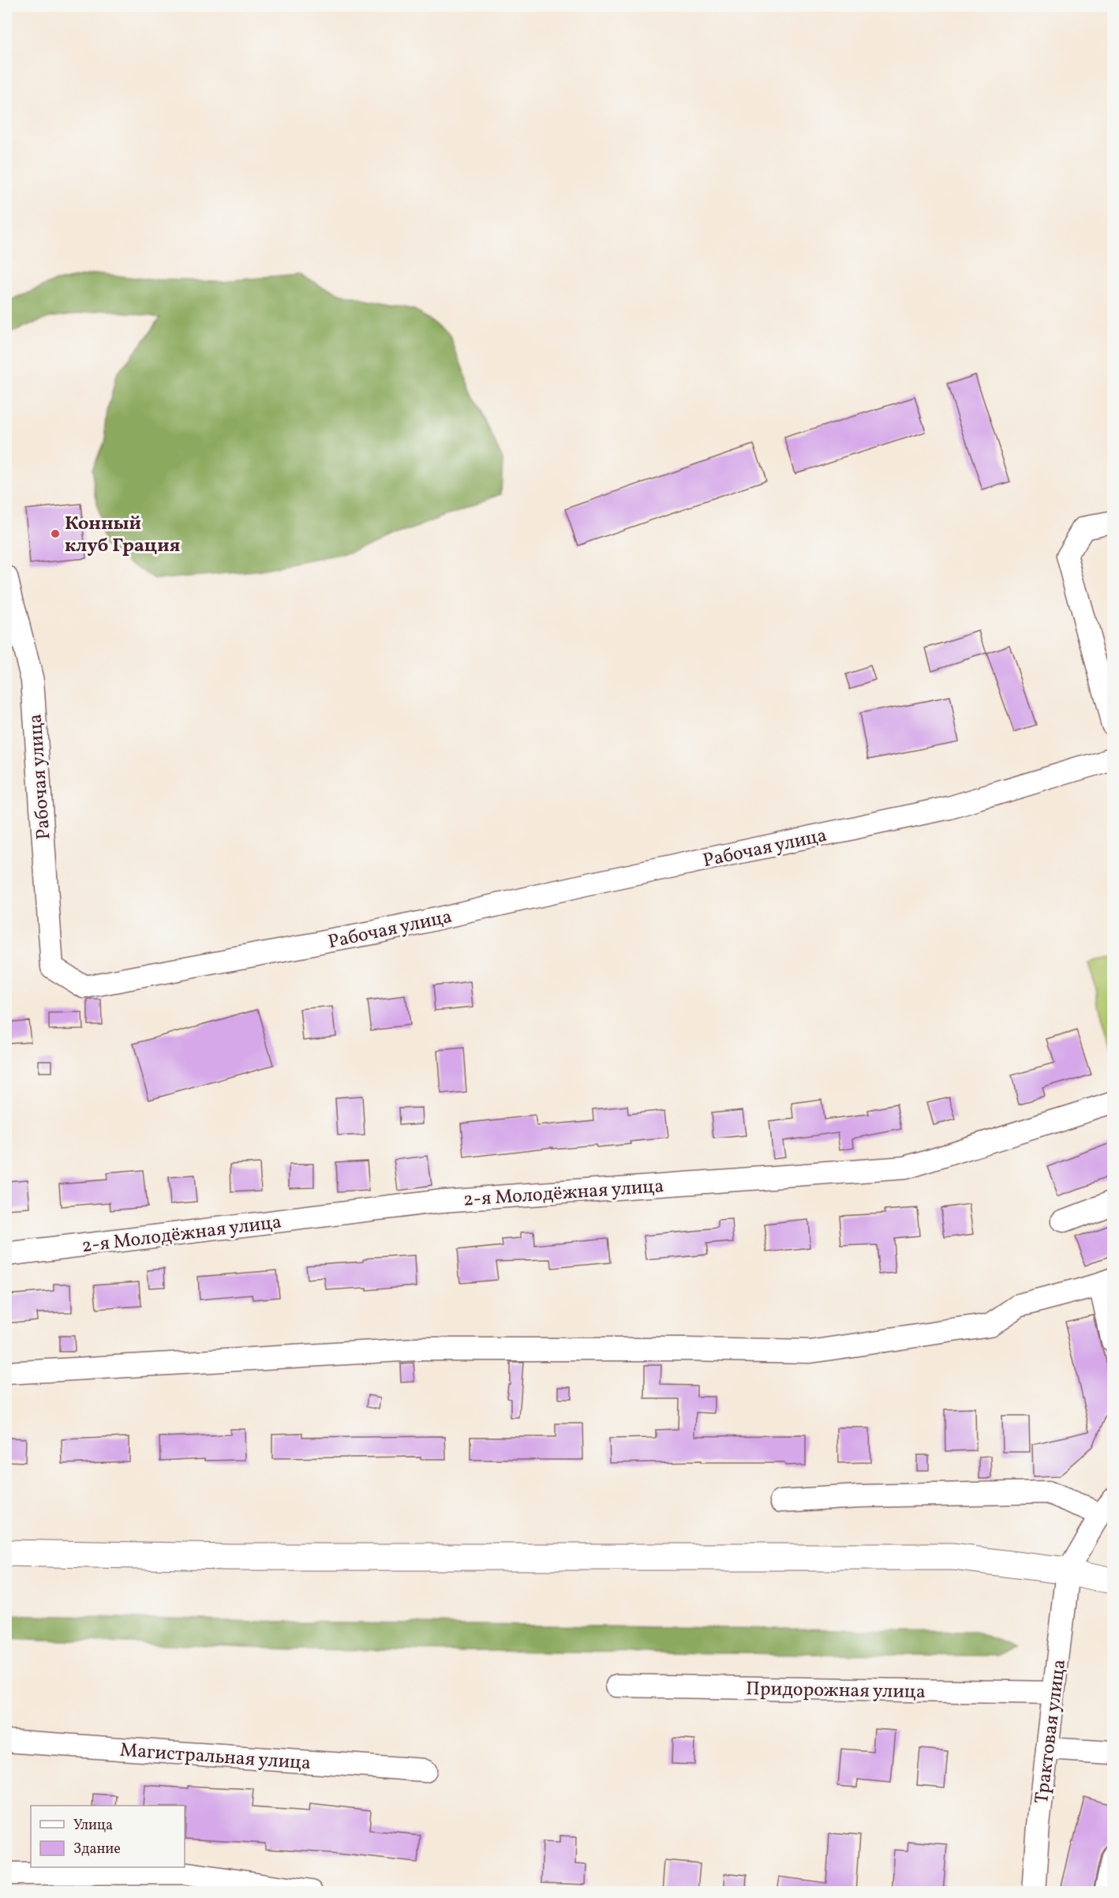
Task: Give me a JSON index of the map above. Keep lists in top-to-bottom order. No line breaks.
{"streets":{"street":["Рабочая улица","2-я Молодёжная улица","Придорожная улица","Трактовая улица","Магистральная улица"]},"crossings":[["Придорожная улица","Трактовая улица"]],"places":["Конный клуб Грация"],"legend":["Улица","Здание"]}
